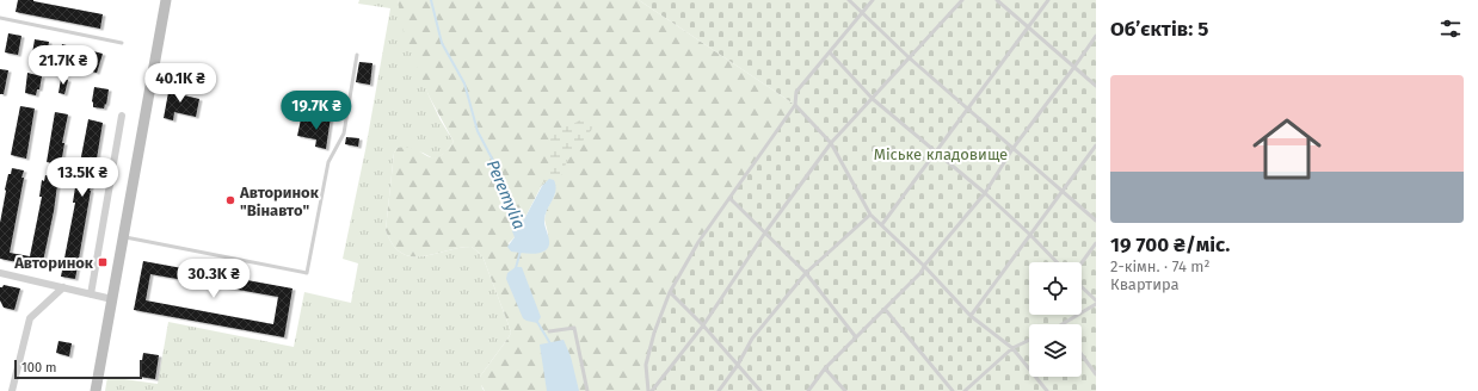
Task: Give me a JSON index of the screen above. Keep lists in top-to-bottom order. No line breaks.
{"water":["Peremylia"],"parks":["Міське кладовище"],"places":{"other":["Авторинок \"Вінавто\""],"transit":["Авторинок"]},"scale_bar":"100 m","page":{"heading":"Об’єктів: 5","price":["21.7K ₴","40.1K ₴","19.7K ₴","13.5K ₴","30.3K ₴"],"list":[{"name":"19 700 ₴/міс.","note":"2-кімн. · 74 m² · Квартира"}],"scale":"100 m"}}
